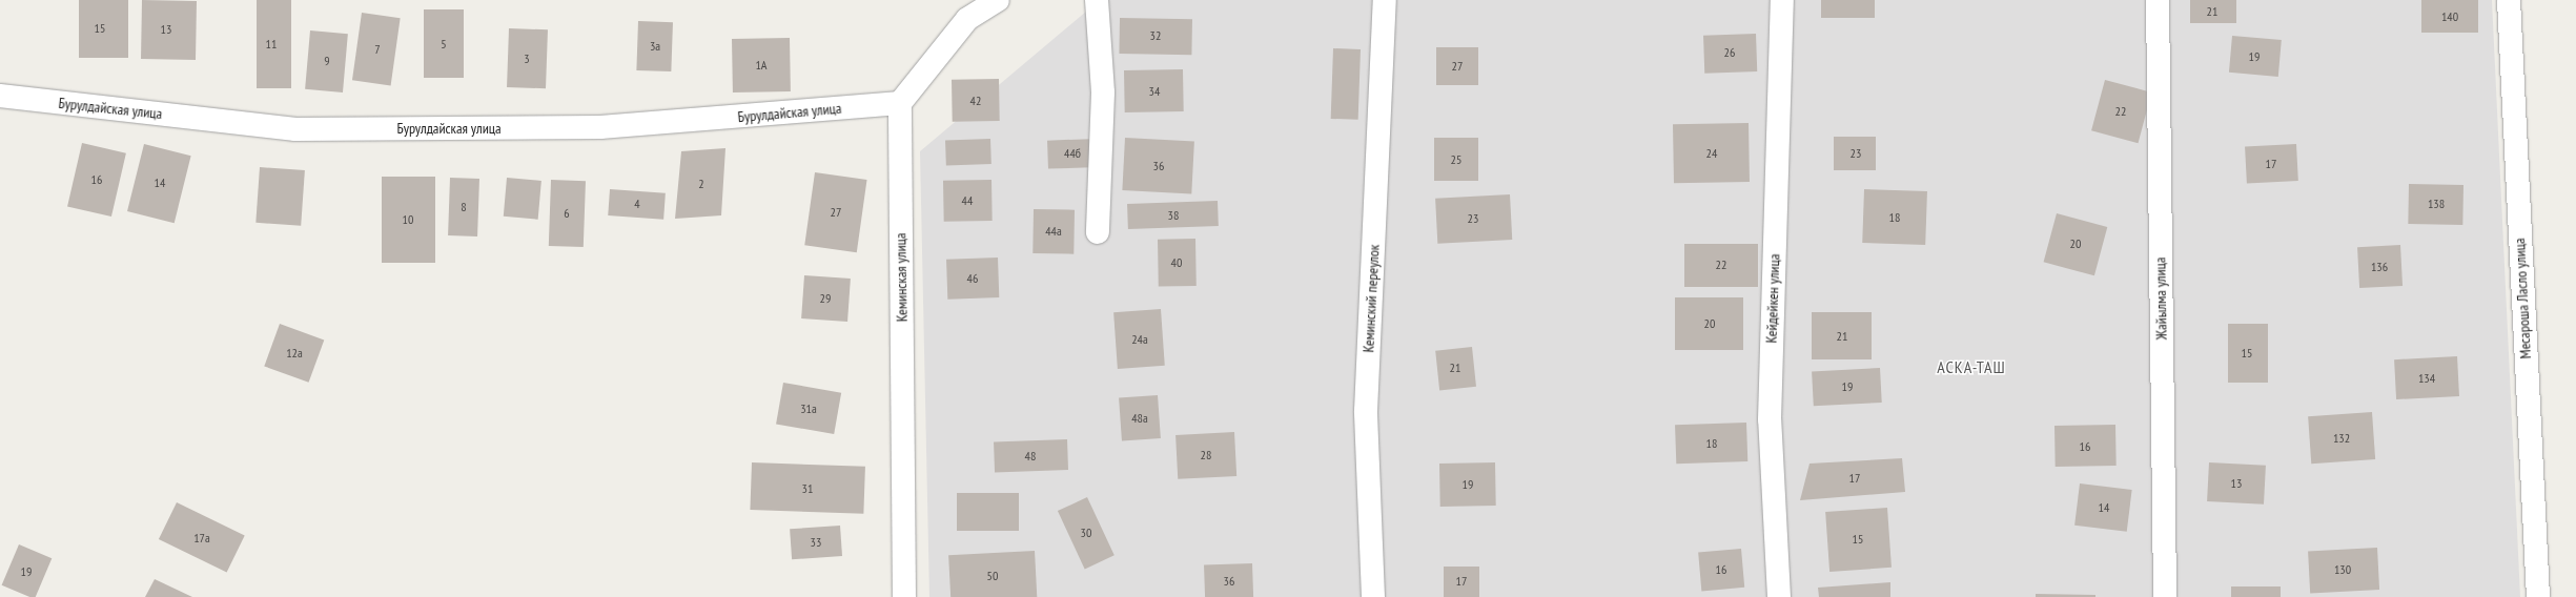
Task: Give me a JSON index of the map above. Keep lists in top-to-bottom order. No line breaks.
{"streets":{"street":["Бурулдайская улица","Кеминская улица","Кеминский переулок","Кейдейкен улица","Жайылма улица","Месароша Ласло улица"]},"crossings":[["Бурулдайская улица","Кеминская улица"]],"districts":["АСКА-ТАШ"],"house_numbers":["21","140","15","13","32","11","5","3а","7","26","19","3","9","1А","27","34","42","22","44б","24","23","25","17","36","16","14","2","44","4","138","8","27","6","38","18","23","10","44а","20","40","22","136","46","29","20","21","24а","12а","15","21","134","19","31а","48а","132","18","16","28","48","17","13","19","31","14","30","17а","15","33","16","130","19","50","36","17"]}
